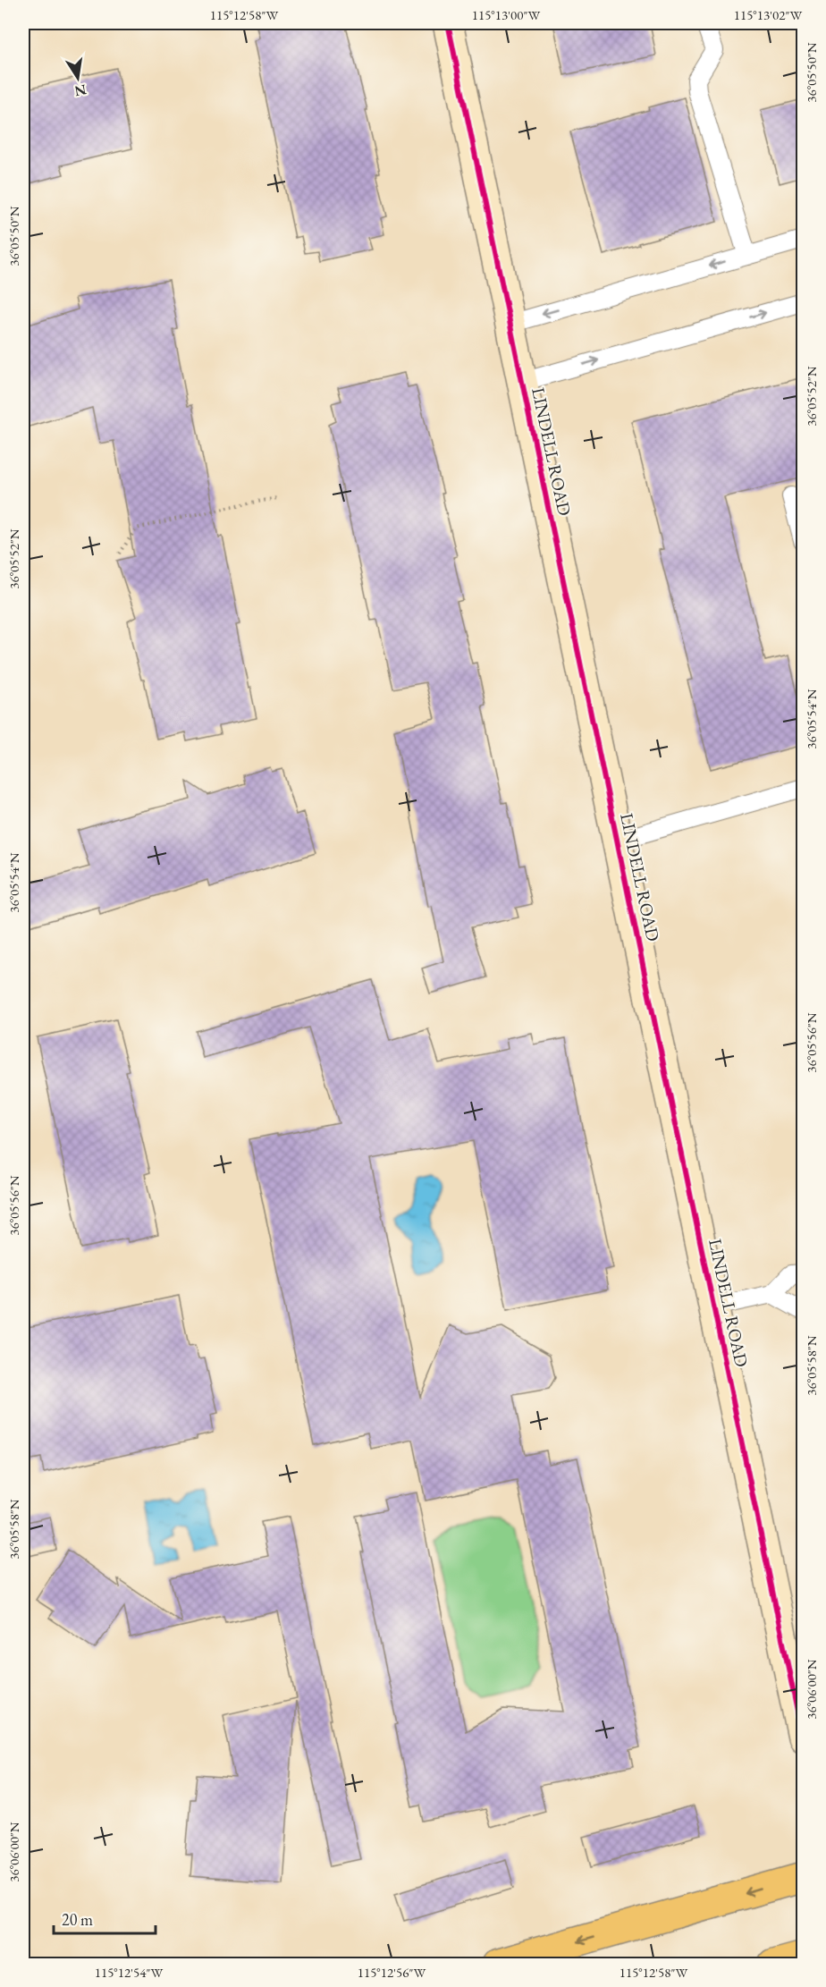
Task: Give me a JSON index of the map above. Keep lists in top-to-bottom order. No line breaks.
{"streets":{"street":["LINDELL ROAD"]},"scale_bar":"20 m","north":"bottom","coordinates":["115°12'58\"W","115°13'00\"W","115°13'02\"W","36°05'50\"N","36°05'52\"N","36°05'54\"N","36°05'56\"N","36°05'58\"N","36°06'00\"N","115°12'54\"W","115°12'56\"W"]}
